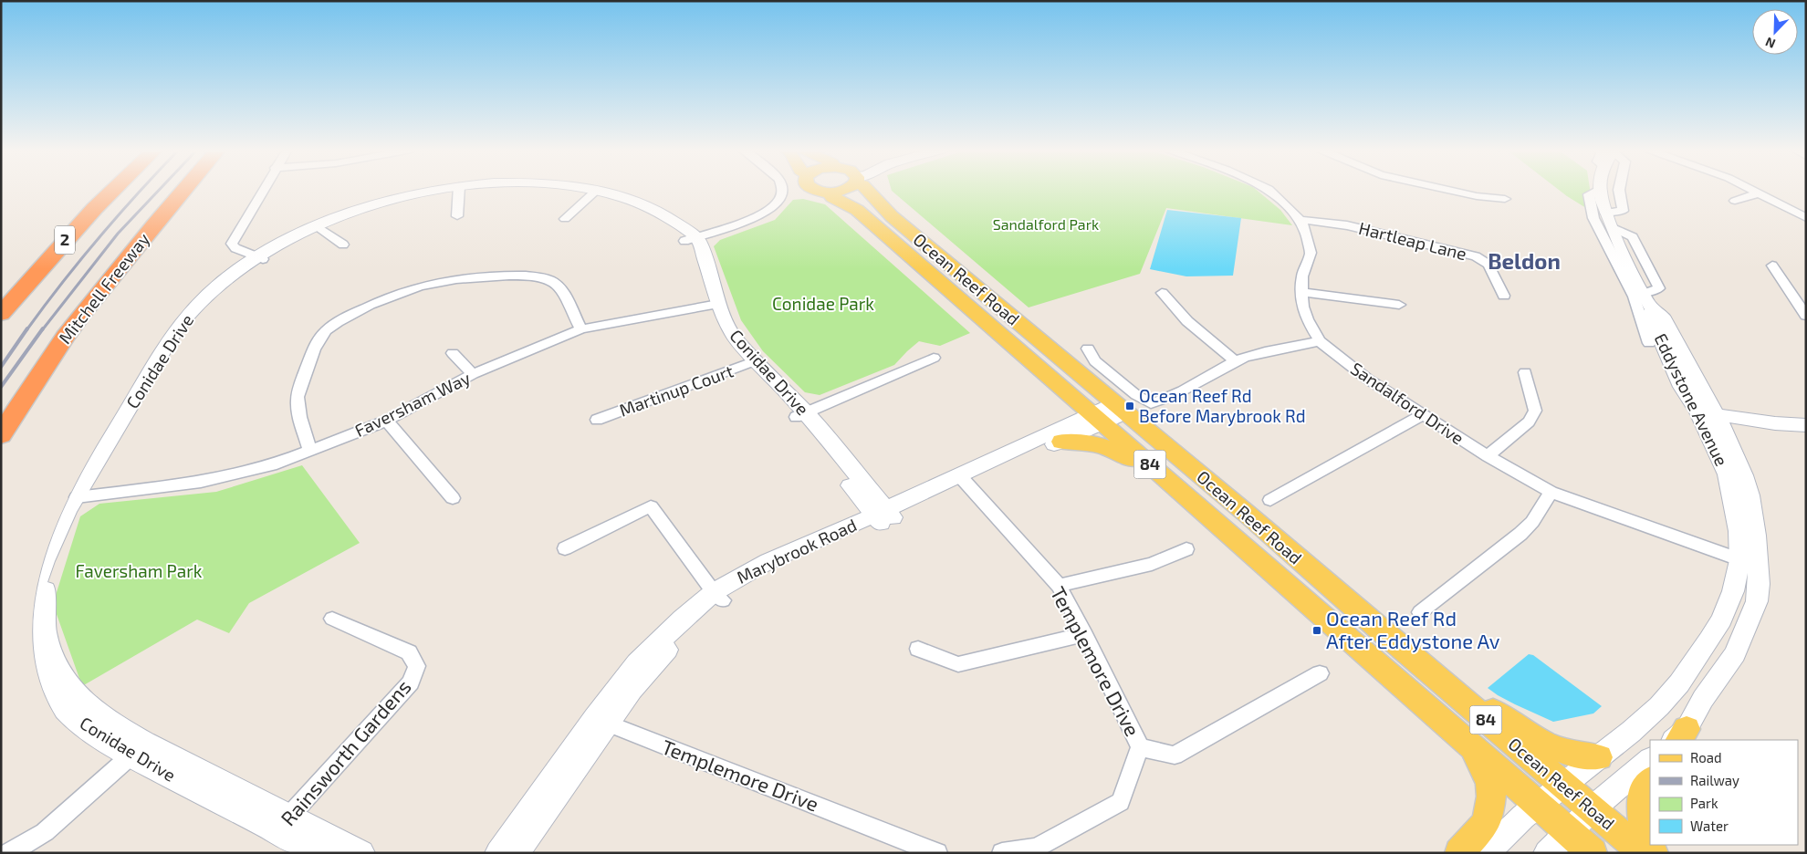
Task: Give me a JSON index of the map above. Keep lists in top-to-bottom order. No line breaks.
{"streets":{"highway":["2","Mitchell Freeway"],"main road":["Ocean Reef Road","84"],"street":["Hartleap Lane","Conidae Drive","Martinup Court","Eddystone Avenue","Sandalford Drive","Faversham Way","Marybrook Road","Templemore Drive","Rainsworth Gardens"]},"crossings":[["Hartleap Lane","Sandalford Drive"],["Ocean Reef Road","Eddystone Avenue"],["Ocean Reef Road","84"],["Ocean Reef Road","Marybrook Road"],["Conidae Drive","Martinup Court"],["Conidae Drive","Faversham Way"],["Conidae Drive","Marybrook Road"],["Conidae Drive","Rainsworth Gardens"],["Eddystone Avenue","Sandalford Drive"],["Marybrook Road","Templemore Drive"]],"districts":["Beldon"],"parks":["Sandalford Park","Conidae Park","Faversham Park"],"places":{"transit":["Ocean Reef Rd Before Marybrook Rd","Ocean Reef Rd After Eddystone Av"]},"legend":["Road","Railway","Park","Water"],"north":"bottom left"}
